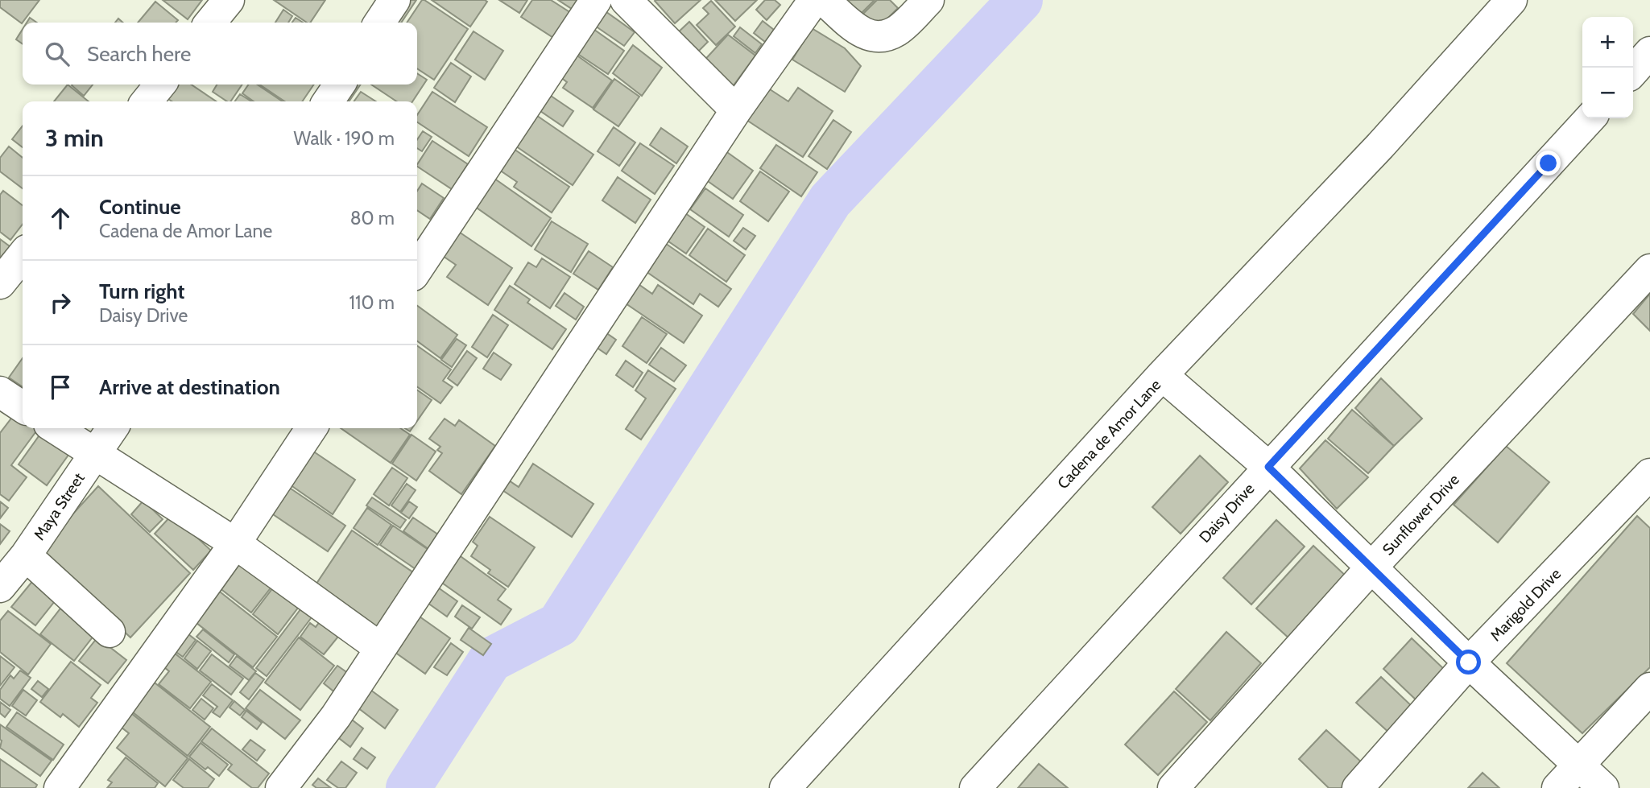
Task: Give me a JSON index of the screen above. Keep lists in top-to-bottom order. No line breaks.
{"streets":{"street":["Cadena de Amor Lane","Maya Street","Daisy Drive","Sunflower Drive","Marigold Drive"]},"crossings":[["Cadena de Amor Lane","Daisy Drive"],["Cadena de Amor Lane","Sunflower Drive"],["Cadena de Amor Lane","Marigold Drive"]],"page":{"map_buttons":["+","−"],"search":"Search here","heading":["3 min","Walk · 190 m"],"list":[["Continue","Cadena de Amor Lane","80 m"],["Turn right","Daisy Drive","110 m"],"Arrive at destination"]}}
